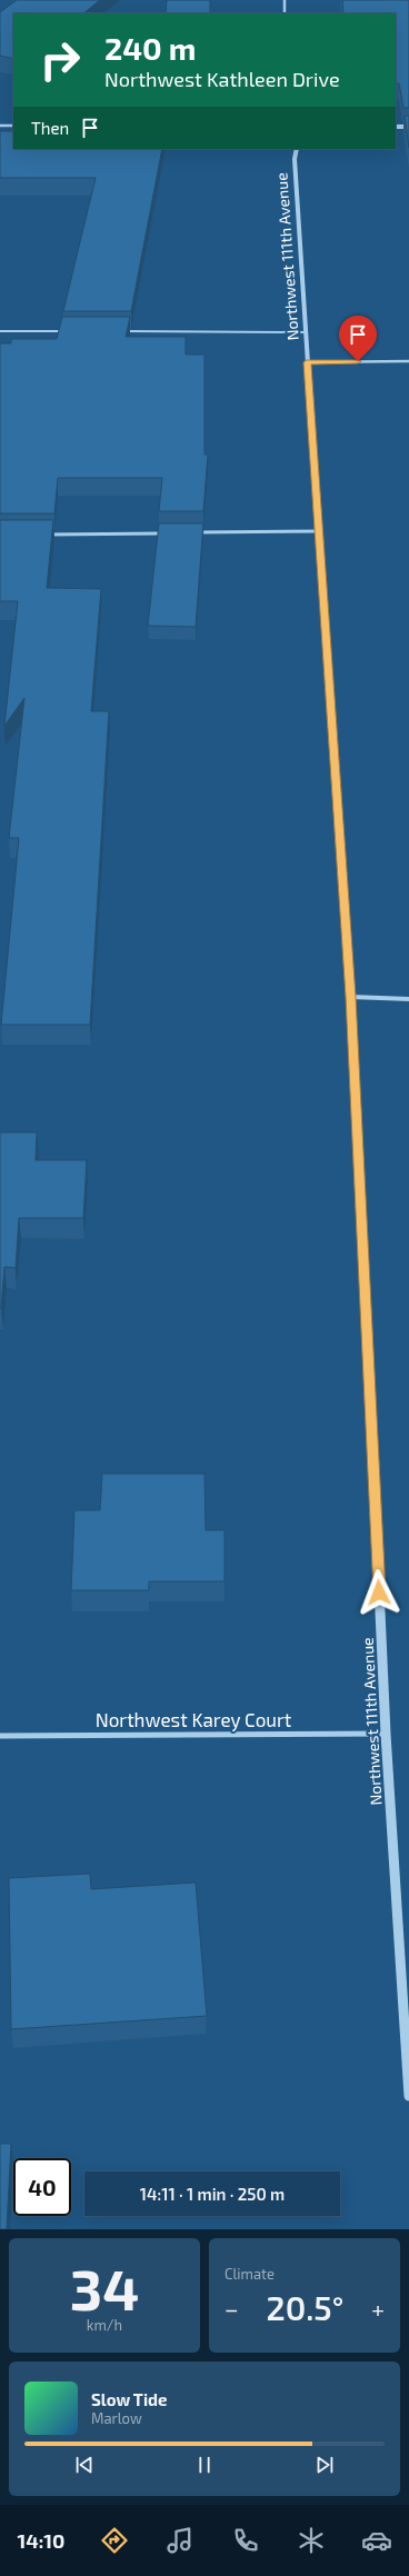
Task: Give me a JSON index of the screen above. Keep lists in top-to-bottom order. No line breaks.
{"streets":{"street":["Northwest 111th Avenue","Northwest Karey Court"]},"crossings":[["Northwest 111th Avenue","Northwest Karey Court"]],"page":{"turn":["240 m","Northwest Kathleen Drive"],"then":"Then","limit":"40","trip":"14:11 · 1 min · 250 m","tile":[["34","km/h"],"Climate"],"heat":["−","20.5°","+"],"song":["Slow Tide","Marlow"],"tabs":"14:10"}}
